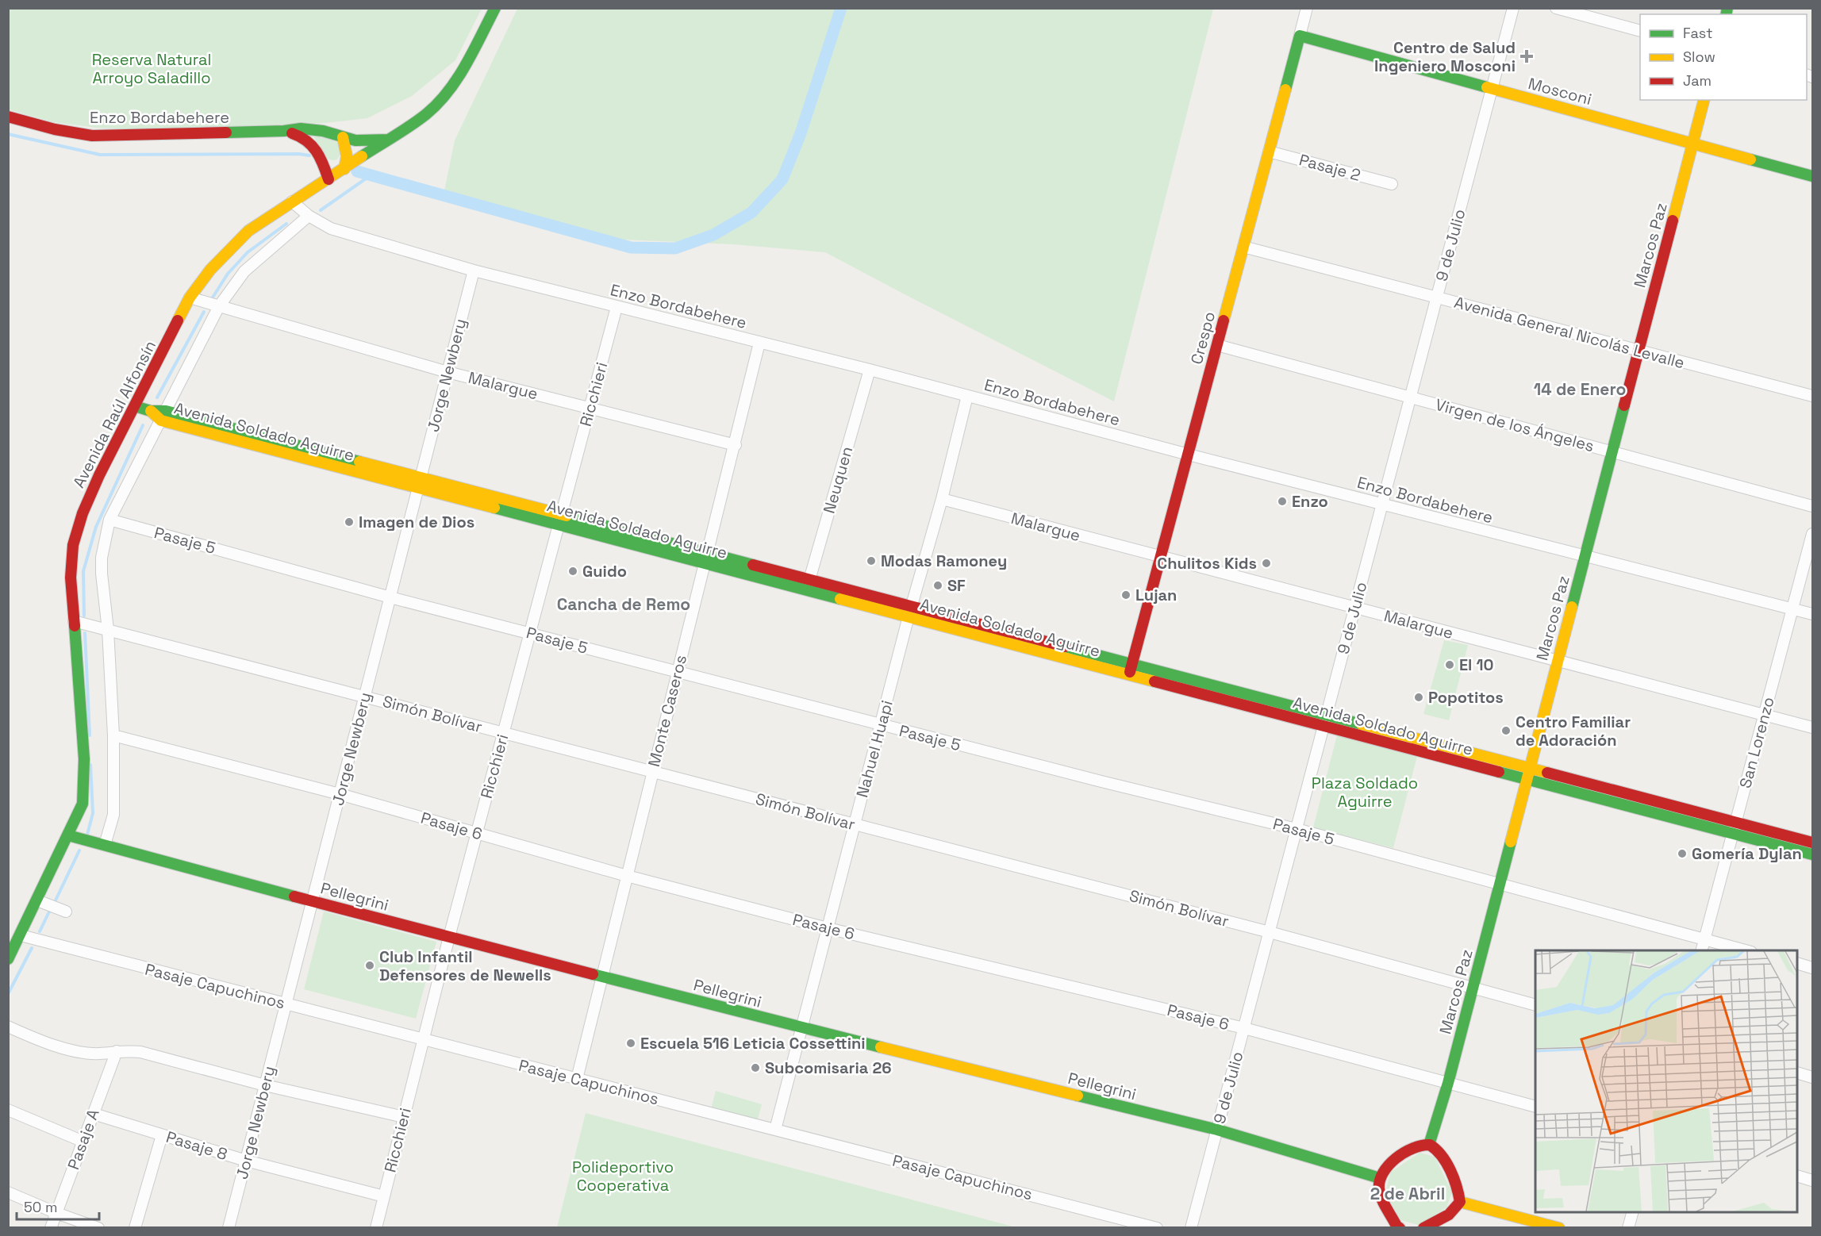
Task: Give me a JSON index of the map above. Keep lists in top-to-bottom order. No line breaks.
{"streets":{"street":["Mosconi","Enzo Bordabehere","Pasaje 2","9 de Julio","Marcos Paz","Avenida General Nicolás Levalle","Crespo","Jorge Newbery","Malargue","Ricchieri","Avenida Raúl Alfonsín","Virgen de los Ángeles","Avenida Soldado Aguirre","Neuquen","Pasaje 5","Monte Caseros","Simón Bolívar","San Lorenzo","Nahuel Huapi","Pasaje 6","Pellegrini","Pasaje Capuchinos","Pasaje A","Pasaje 8"]},"crossings":[["Mosconi","9 de Julio"],["Mosconi","Marcos Paz"],["Mosconi","Crespo"],["Enzo Bordabehere","9 de Julio"],["Enzo Bordabehere","Marcos Paz"],["Enzo Bordabehere","Crespo"],["Enzo Bordabehere","Jorge Newbery"],["Enzo Bordabehere","Ricchieri"],["Enzo Bordabehere","Avenida Raúl Alfonsín"],["Enzo Bordabehere","Neuquen"],["Enzo Bordabehere","Monte Caseros"],["Enzo Bordabehere","San Lorenzo"],["Enzo Bordabehere","Nahuel Huapi"],["Pasaje 2","Crespo"],["9 de Julio","Avenida General Nicolás Levalle"],["9 de Julio","Malargue"],["9 de Julio","Virgen de los Ángeles"],["9 de Julio","Avenida Soldado Aguirre"],["9 de Julio","Pasaje 5"],["9 de Julio","Simón Bolívar"],["9 de Julio","Pasaje 6"],["9 de Julio","Pellegrini"],["Marcos Paz","Avenida General Nicolás Levalle"],["Marcos Paz","Malargue"],["Marcos Paz","Virgen de los Ángeles"],["Marcos Paz","Avenida Soldado Aguirre"],["Marcos Paz","Pasaje 5"],["Marcos Paz","Simón Bolívar"],["Marcos Paz","Pasaje 6"],["Avenida General Nicolás Levalle","Crespo"],["Crespo","Malargue"],["Crespo","Virgen de los Ángeles"],["Crespo","Avenida Soldado Aguirre"],["Jorge Newbery","Malargue"],["Jorge Newbery","Avenida Soldado Aguirre"],["Jorge Newbery","Pasaje 5"],["Jorge Newbery","Simón Bolívar"],["Jorge Newbery","Pasaje 6"],["Jorge Newbery","Pellegrini"],["Jorge Newbery","Pasaje Capuchinos"],["Jorge Newbery","Pasaje 8"],["Malargue","Ricchieri"],["Malargue","Avenida Raúl Alfonsín"],["Malargue","Monte Caseros"],["Malargue","San Lorenzo"],["Malargue","Nahuel Huapi"],["Ricchieri","Avenida Soldado Aguirre"],["Ricchieri","Pasaje 5"],["Ricchieri","Simón Bolívar"],["Ricchieri","Pasaje 6"],["Ricchieri","Pellegrini"],["Ricchieri","Pasaje Capuchinos"],["Ricchieri","Pasaje 8"],["Avenida Raúl Alfonsín","Avenida Soldado Aguirre"],["Avenida Raúl Alfonsín","Simón Bolívar"],["Avenida Raúl Alfonsín","Pellegrini"],["Avenida Raúl Alfonsín","Pasaje Capuchinos"],["Avenida Soldado Aguirre","Neuquen"],["Avenida Soldado Aguirre","Monte Caseros"],["Avenida Soldado Aguirre","San Lorenzo"],["Avenida Soldado Aguirre","Nahuel Huapi"],["Pasaje 5","Monte Caseros"],["Pasaje 5","San Lorenzo"],["Pasaje 5","Nahuel Huapi"],["Monte Caseros","Simón Bolívar"],["Monte Caseros","Pasaje 6"],["Monte Caseros","Pellegrini"],["Monte Caseros","Pasaje Capuchinos"],["Simón Bolívar","Nahuel Huapi"],["Nahuel Huapi","Pasaje 6"],["Nahuel Huapi","Pellegrini"],["Nahuel Huapi","Pasaje Capuchinos"],["Pasaje A","Pasaje 8"]],"districts":["14 de Enero","Cancha de Remo","2 de Abril"],"parks":["Reserva Natural Arroyo Saladillo","Plaza Soldado Aguirre","Polideportivo Cooperativa"],"places":{"health":["Centro de Salud Ingeniero Mosconi"],"other":["Enzo","Imagen de Dios","Modas Ramoney","Chulitos Kids","Guido","SF","Lujan","El 10","Popotitos","Centro Familiar de Adoración","Gomería Dylan","Club Infantil Defensores de Newells","Escuela 516 Leticia Cossettini","Subcomisaria 26"]},"legend":["Fast","Slow","Jam"],"scale_bar":"50 m"}
